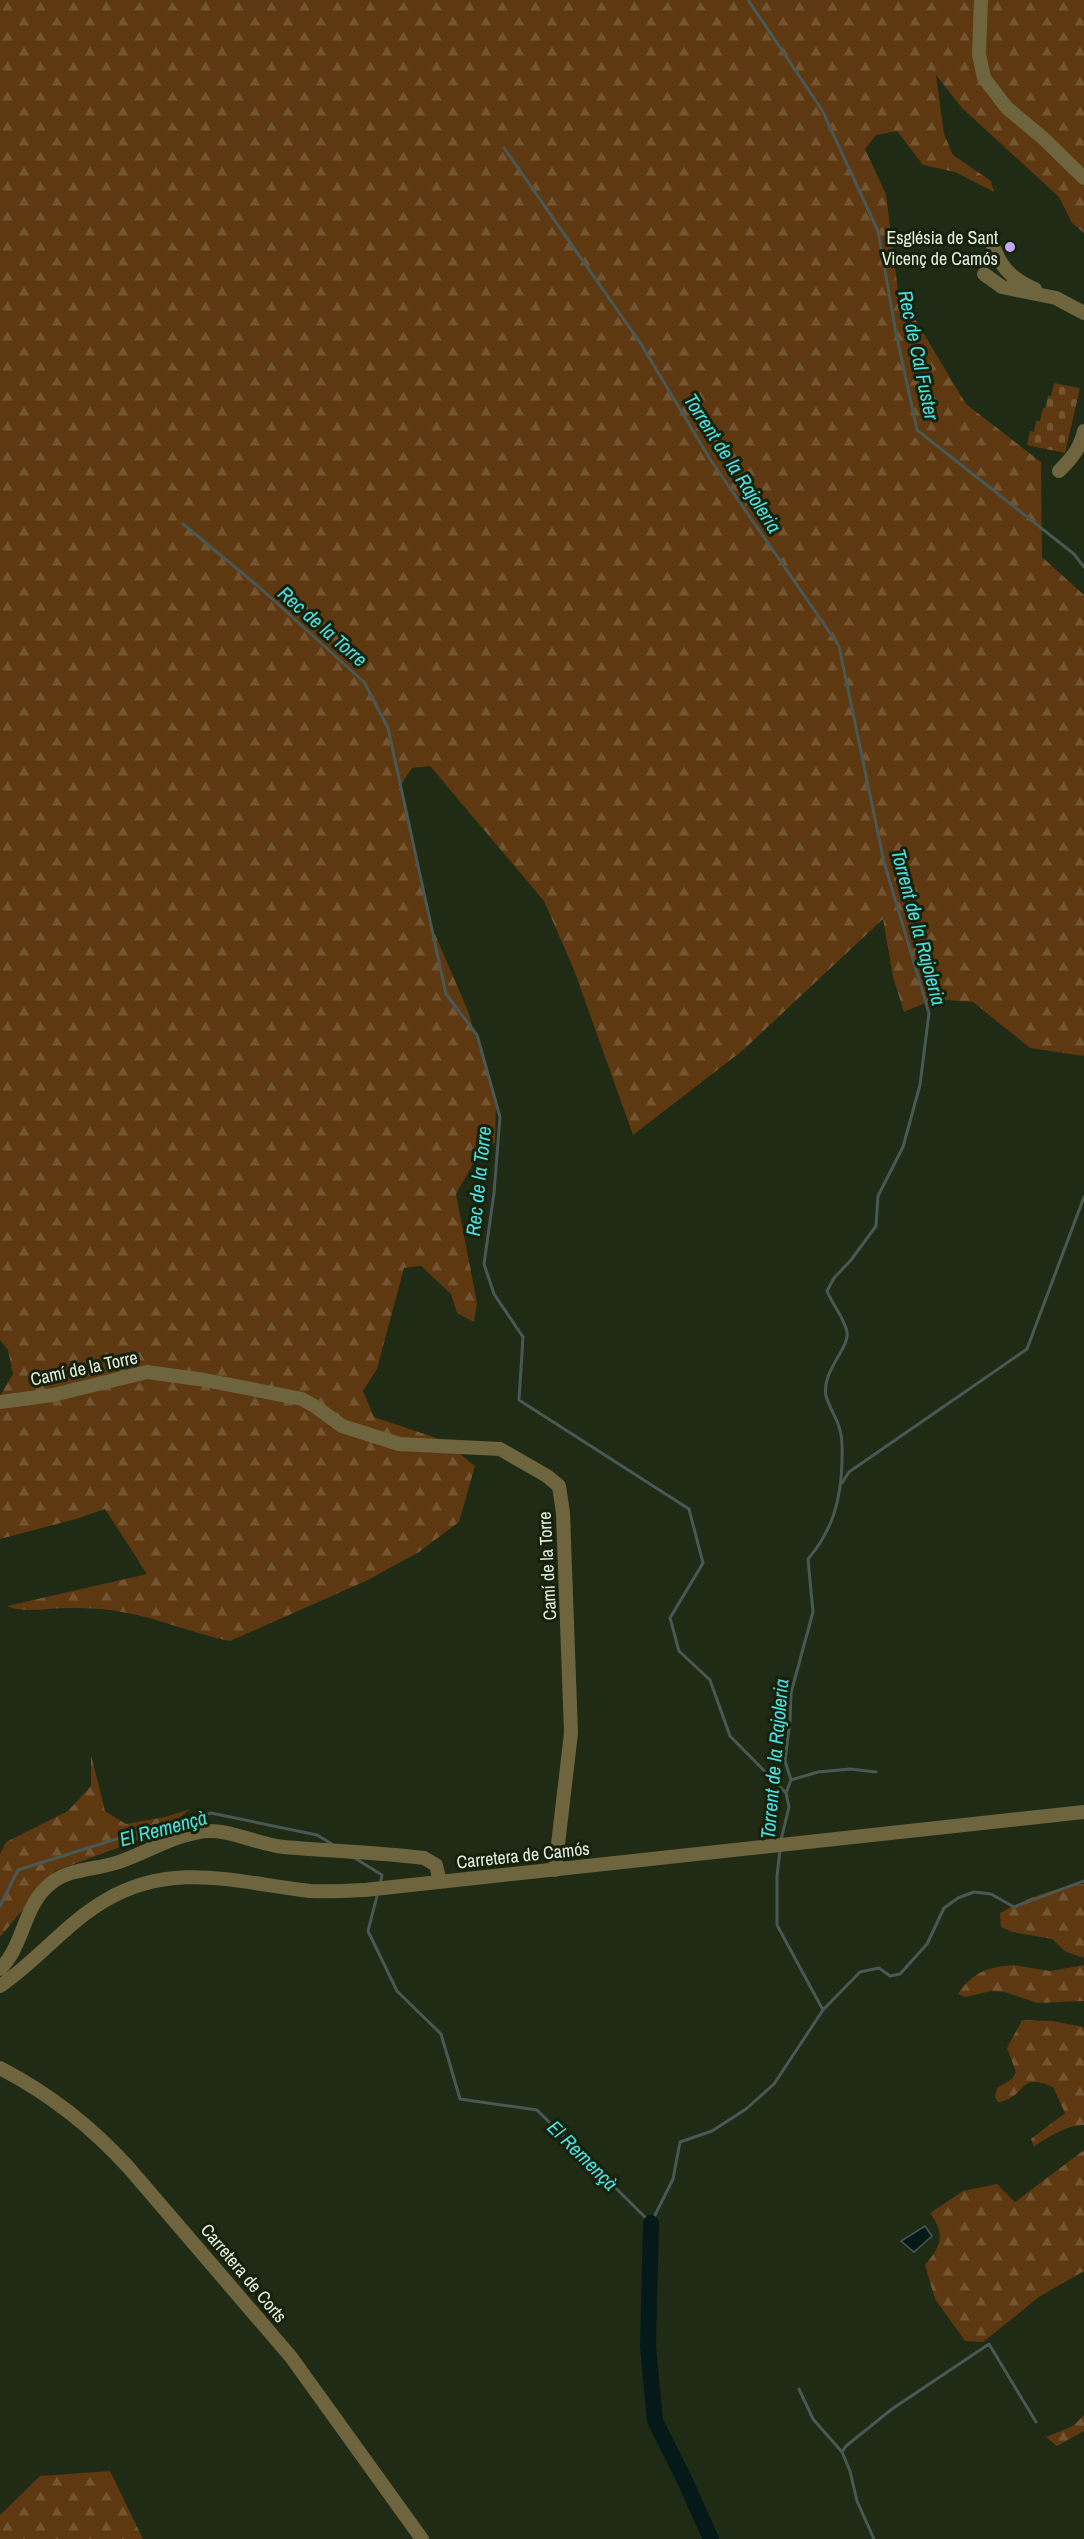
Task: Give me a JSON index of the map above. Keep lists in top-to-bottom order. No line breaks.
{"streets":{"street":["Camí de la Torre","Carretera de Camós","Carretera de Corts"]},"crossings":[["Camí de la Torre","Carretera de Camós"]],"water":["Rec de Cal Fuster","Torrent de la Rajoleria","Rec de la Torre","El Remençà"],"places":["Església de Sant Vicenç de Camós"]}
